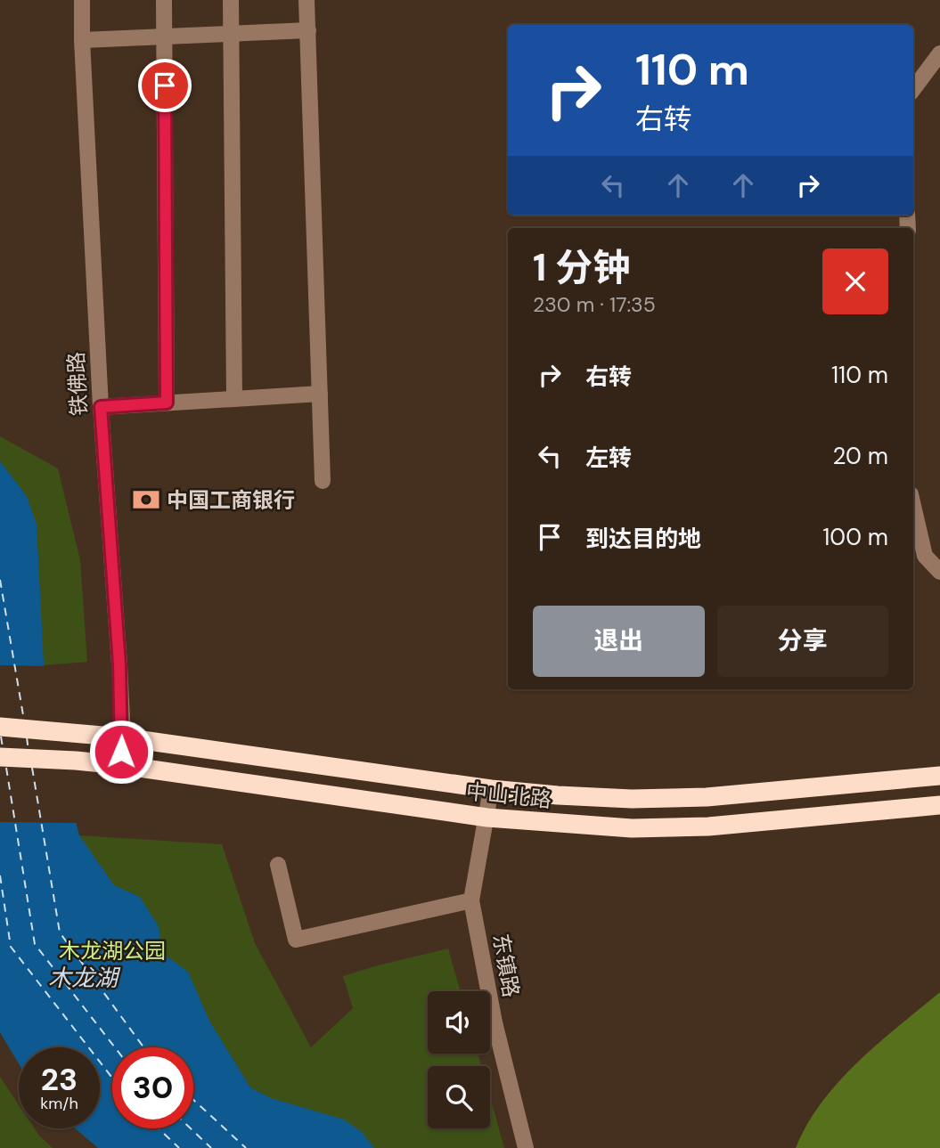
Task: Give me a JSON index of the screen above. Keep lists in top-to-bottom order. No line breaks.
{"streets":{"highway":["中山北路"],"street":["铁佛路","东镇路"]},"crossings":[["铁佛路","中山北路"],["中山北路","东镇路"]],"water":["木龙湖"],"parks":["木龙湖公园"],"places":{"bank":["中国工商银行"]},"page":{"turn":["110 m","右转"],"heading":["1 分钟","230 m · 17:35"],"list":[{"name":"右转","value":"110 m"},{"name":"左转","value":"20 m"},{"name":"到达目的地","value":"100 m"}],"buttons":["退出","分享"],"speed":"23 km/h","limit":"30"}}
